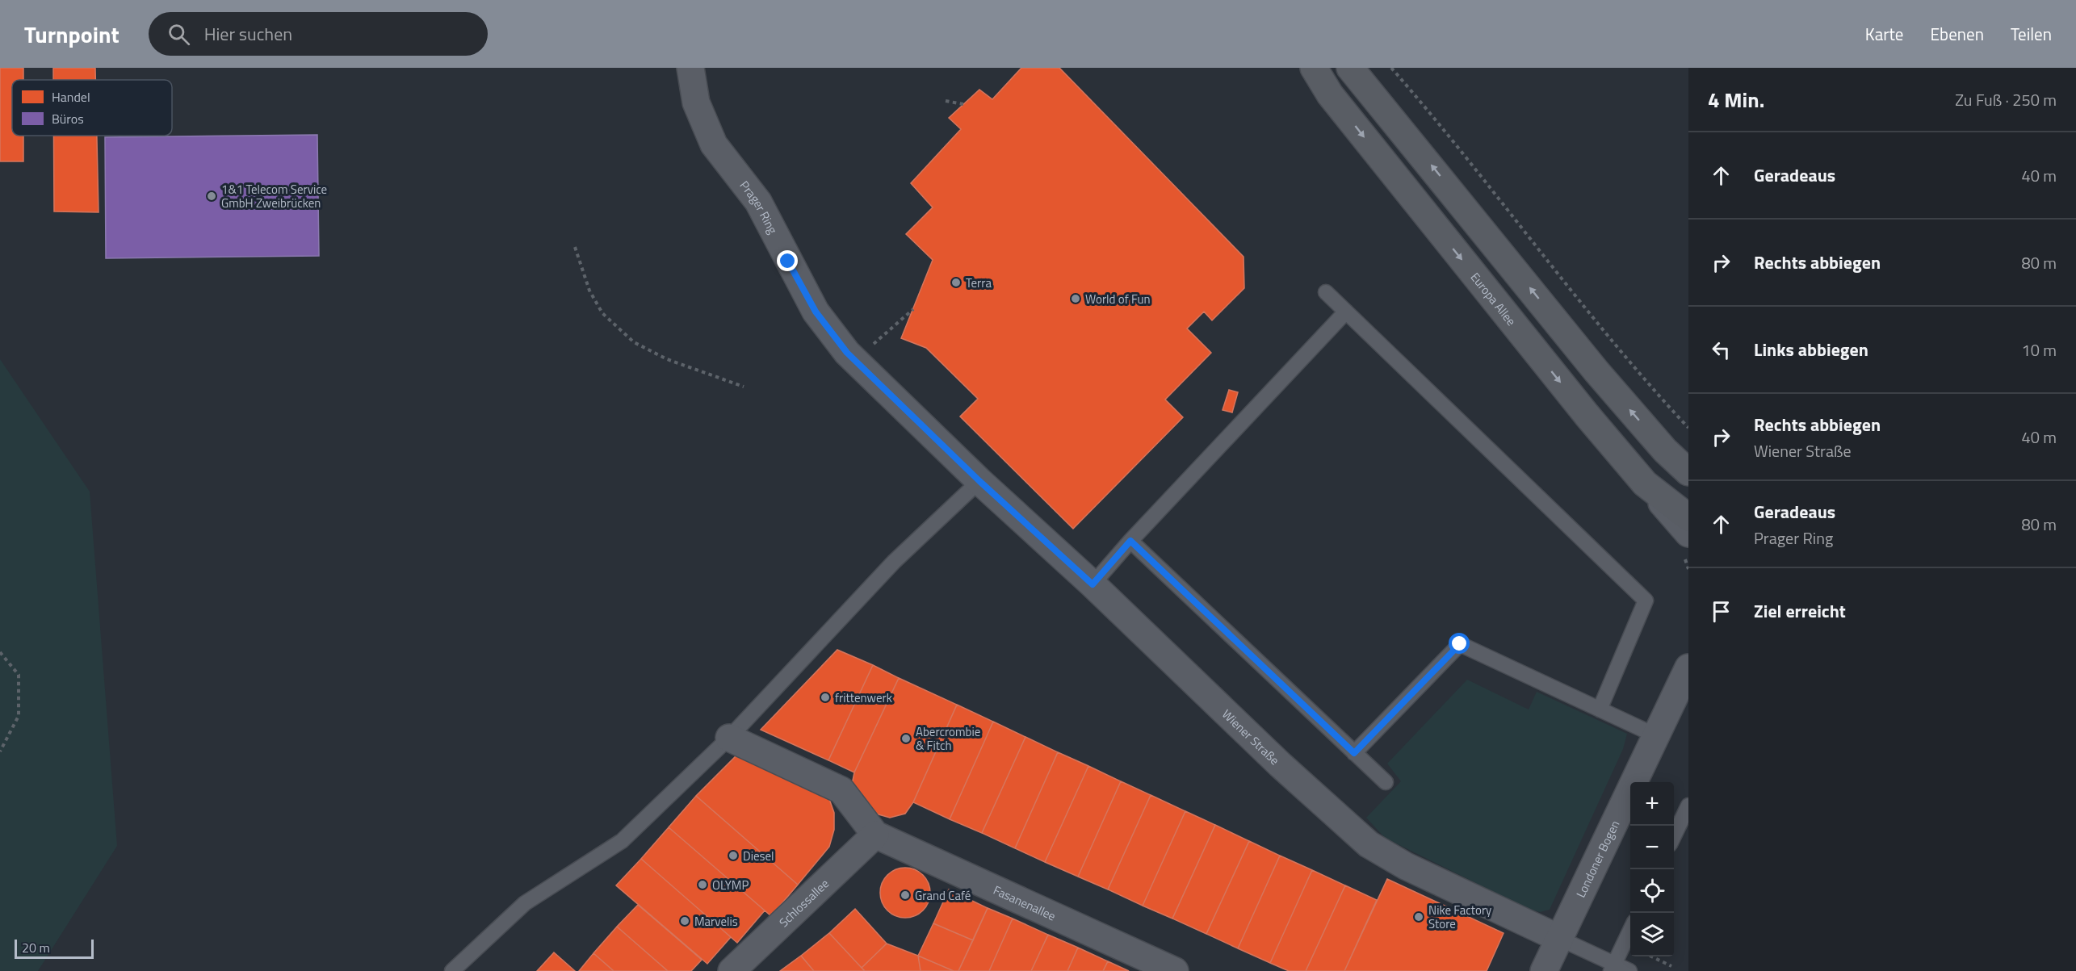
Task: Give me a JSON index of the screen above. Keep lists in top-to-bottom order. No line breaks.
{"streets":{"main road":["Europa Allee"],"street":["Prager Ring","Wiener Straße","Londoner Bogen","Schlossallee","Fasanenallee"]},"crossings":[["Prager Ring","Wiener Straße"],["Wiener Straße","Londoner Bogen"],["Schlossallee","Fasanenallee"]],"places":["1&1 Telecom Service GmbH Zweibrücken","Terra","World of Fun","frittenwerk","Abercrombie & Fitch","Diesel","OLYMP","Grand Café","Nike Factory Store","Marvelis"],"legend":["Handel","Büros"],"scale_bar":"20 m","page":{"header":"Turnpoint","search":"Hier suchen","nav":["Karte","Ebenen","Teilen"],"heading":["4 Min.","Zu Fuß · 250 m"],"list":[["Geradeaus","40 m"],["Rechts abbiegen","80 m"],["Links abbiegen","10 m"],["Rechts abbiegen","Wiener Straße","40 m"],["Geradeaus","Prager Ring","80 m"],"Ziel erreicht"],"map_buttons":["+","−"],"scale":"20 m"}}
